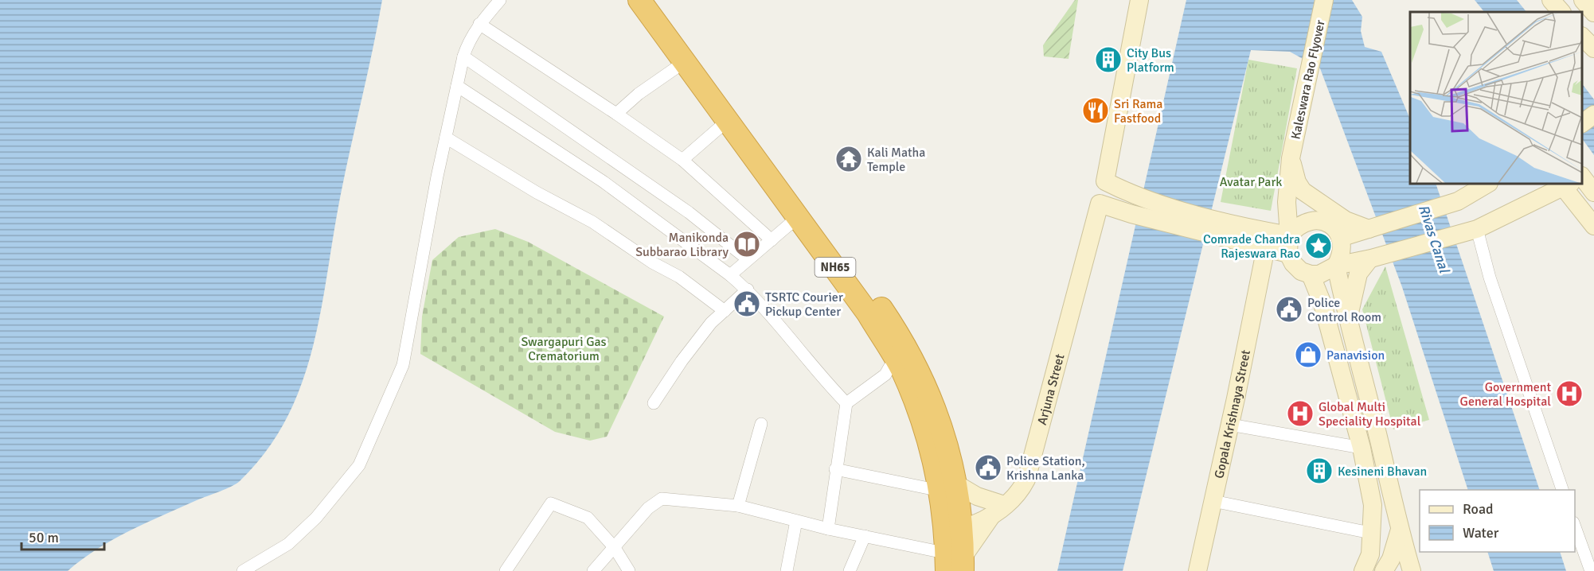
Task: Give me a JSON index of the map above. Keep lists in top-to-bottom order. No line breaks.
{"streets":{"highway":["NH65"],"street":["Kaleswara Rao Flyover","Arjuna Street","Gopala Krishnaya Street"]},"crossings":[["NH65","Arjuna Street"]],"water":["Rivas Canal"],"parks":["Avatar Park","Swargapuri Gas Crematorium"],"places":{"building":["City Bus Platform","Kesineni Bhavan"],"restaurant":["Sri Rama Fastfood"],"temple":["Kali Matha Temple"],"library":["Manikonda Subbarao Library"],"place":["Comrade Chandra Rajeswara Rao"],"public building":["TSRTC Courier Pickup Center","Police Control Room","Police Station, Krishna Lanka"],"shop":["Panavision"],"hospital":["Government General Hospital","Global Multi Speciality Hospital"]},"legend":["Road","Water"],"scale_bar":"50 m"}
